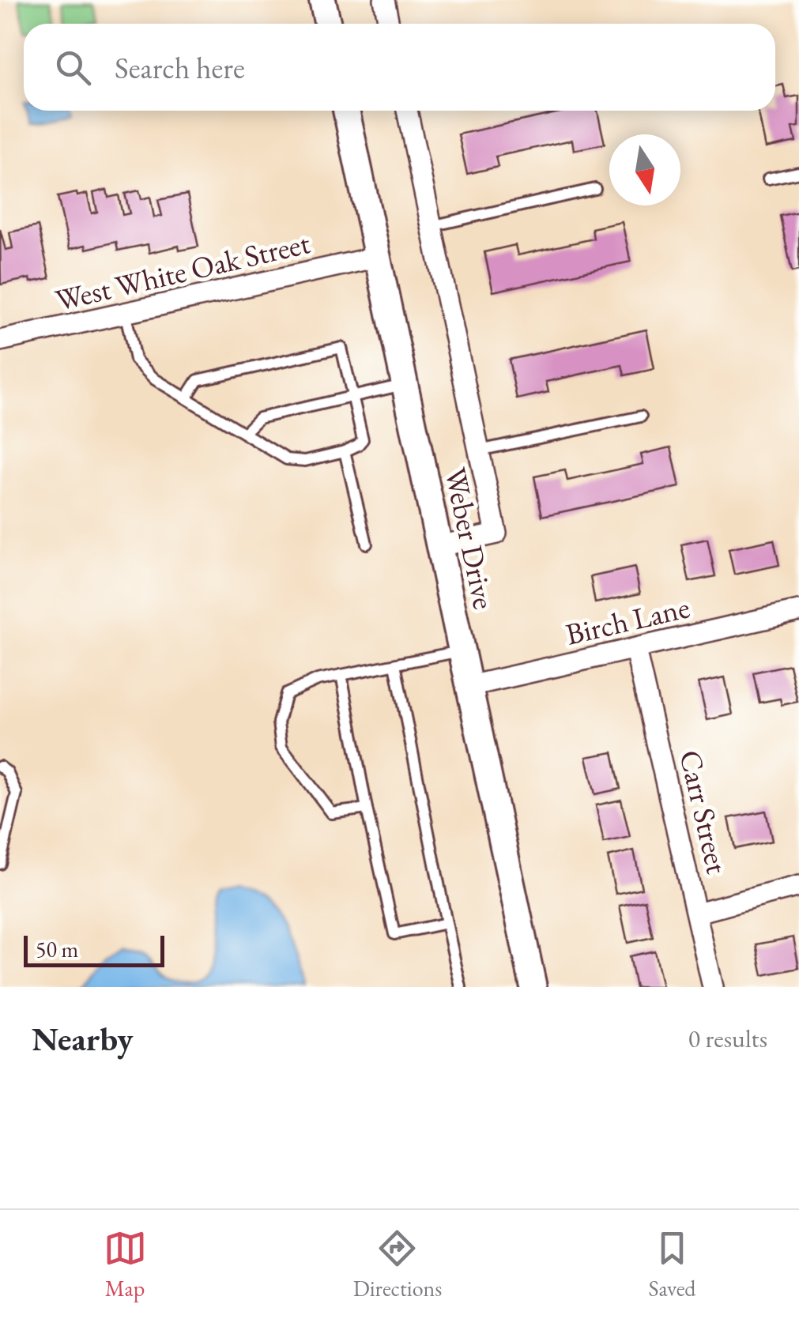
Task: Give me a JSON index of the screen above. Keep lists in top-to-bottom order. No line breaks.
{"streets":{"street":["West White Oak Street","Weber Drive","Birch Lane","Carr Street"]},"crossings":[["West White Oak Street","Weber Drive"],["Weber Drive","Birch Lane"],["Birch Lane","Carr Street"]],"scale_bar":"50 m","north":"bottom","page":{"search":"Search here","scale":"50 m","heading":["Nearby","0 results"],"nav":["Map","Directions","Saved"]}}
